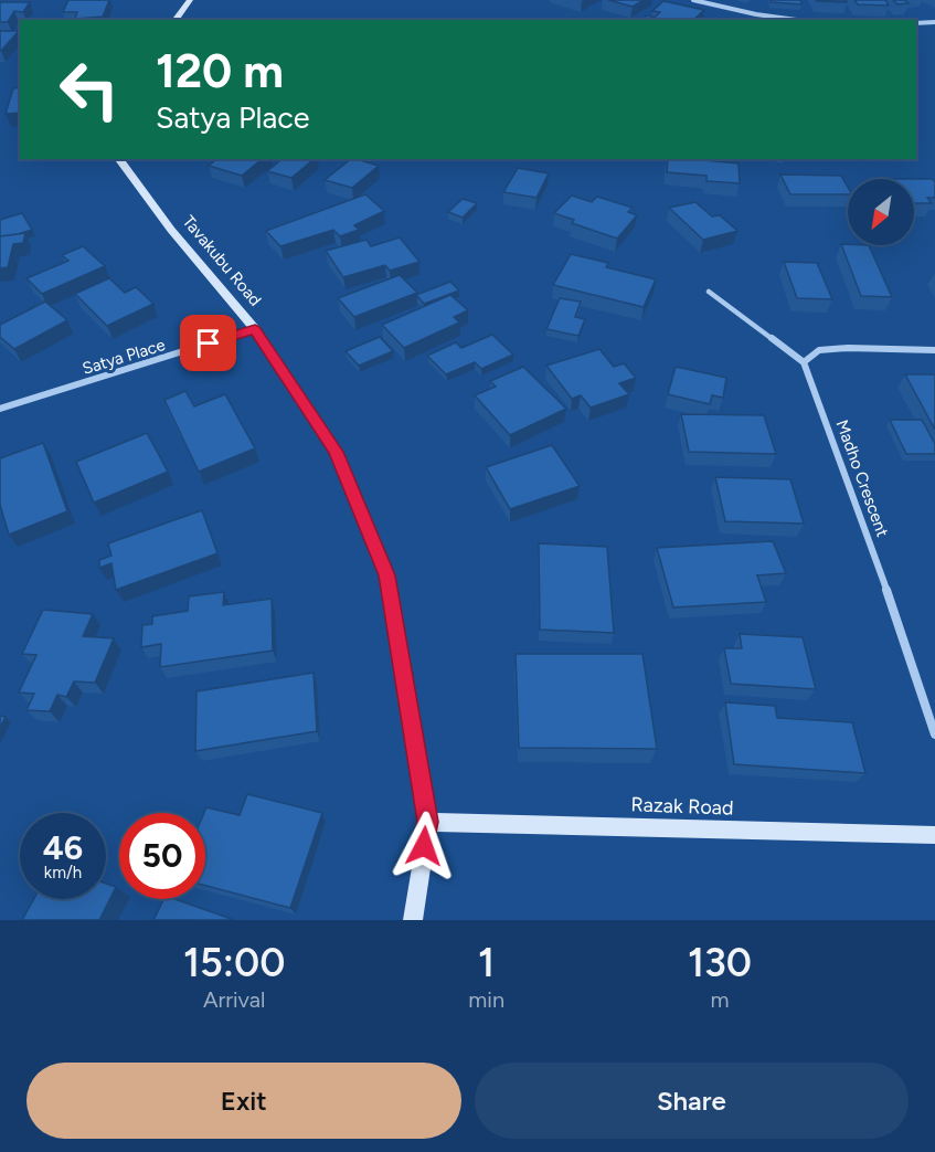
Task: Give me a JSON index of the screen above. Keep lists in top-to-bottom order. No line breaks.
{"streets":{"main road":["Tavakubu Road","Razak Road"],"street":["Satya Place","Madho Crescent"]},"crossings":[["Tavakubu Road","Satya Place"],["Tavakubu Road","Razak Road"]],"north":"bottom left","page":{"turn":["120 m","Satya Place"],"speed":"46 km/h","limit":"50","eta":["15:00","Arrival","1","min","130","m"],"buttons":["Exit","Share"]}}
